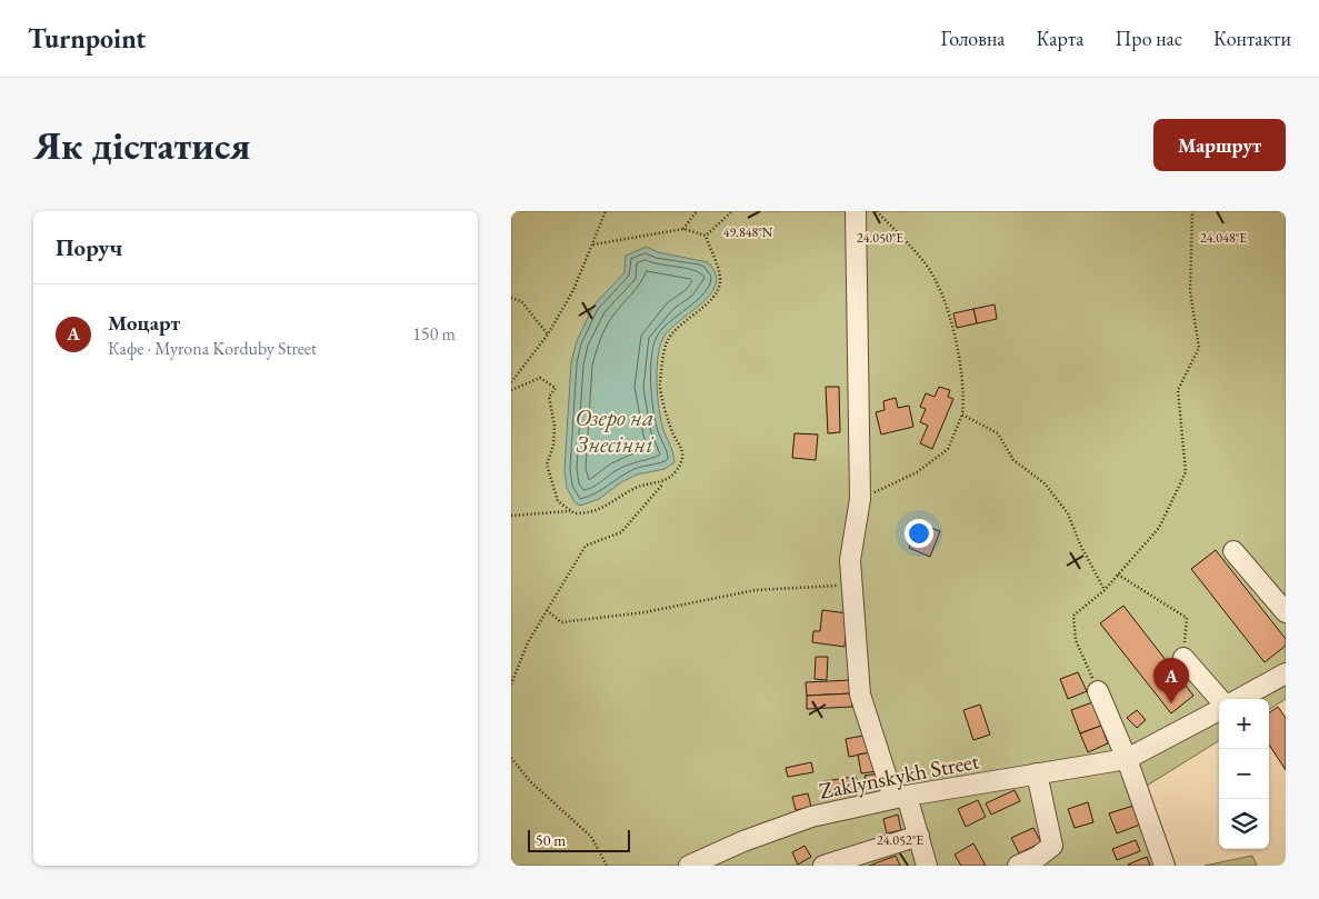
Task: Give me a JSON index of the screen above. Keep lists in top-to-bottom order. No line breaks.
{"streets":{"street":["Zaklynskykh Street"]},"water":["Озеро на Знесінні"],"scale_bar":"50 m","page":{"header":"Turnpoint","nav":["Головна","Карта","Про нас","Контакти"],"buttons":"Маршрут","title":"Як дістатися","heading":"Поруч","list":[{"mark":"A","name":"Моцарт","note":"Кафе · Myrona Korduby Street","value":"150 m"}],"pins":"A","map_buttons":["+","−"],"scale":"50 m"},"coordinates":["49.848°N","24.050°E","24.048°E","24.052°E"]}
